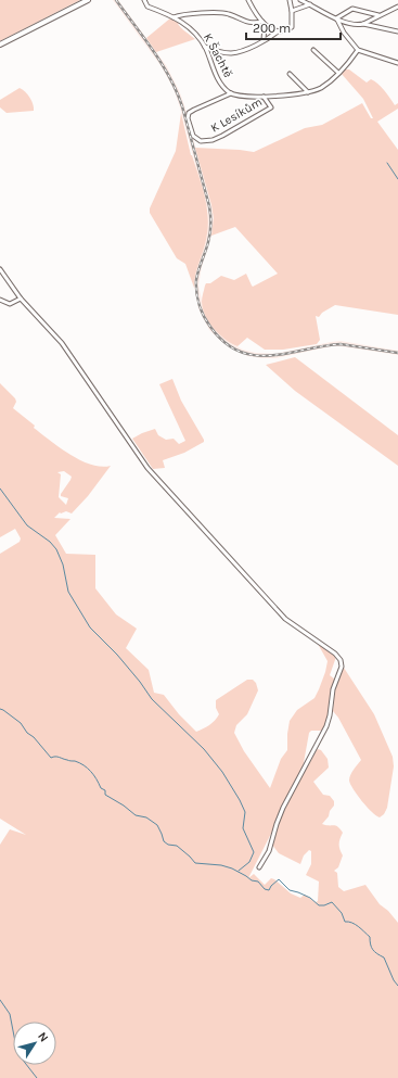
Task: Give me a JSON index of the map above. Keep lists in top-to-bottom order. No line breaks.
{"streets":{"street":["K Šachtě","K Lesíkům"]},"crossings":[["K Šachtě","K Lesíkům"]],"scale_bar":"200 m","north":"top right"}
